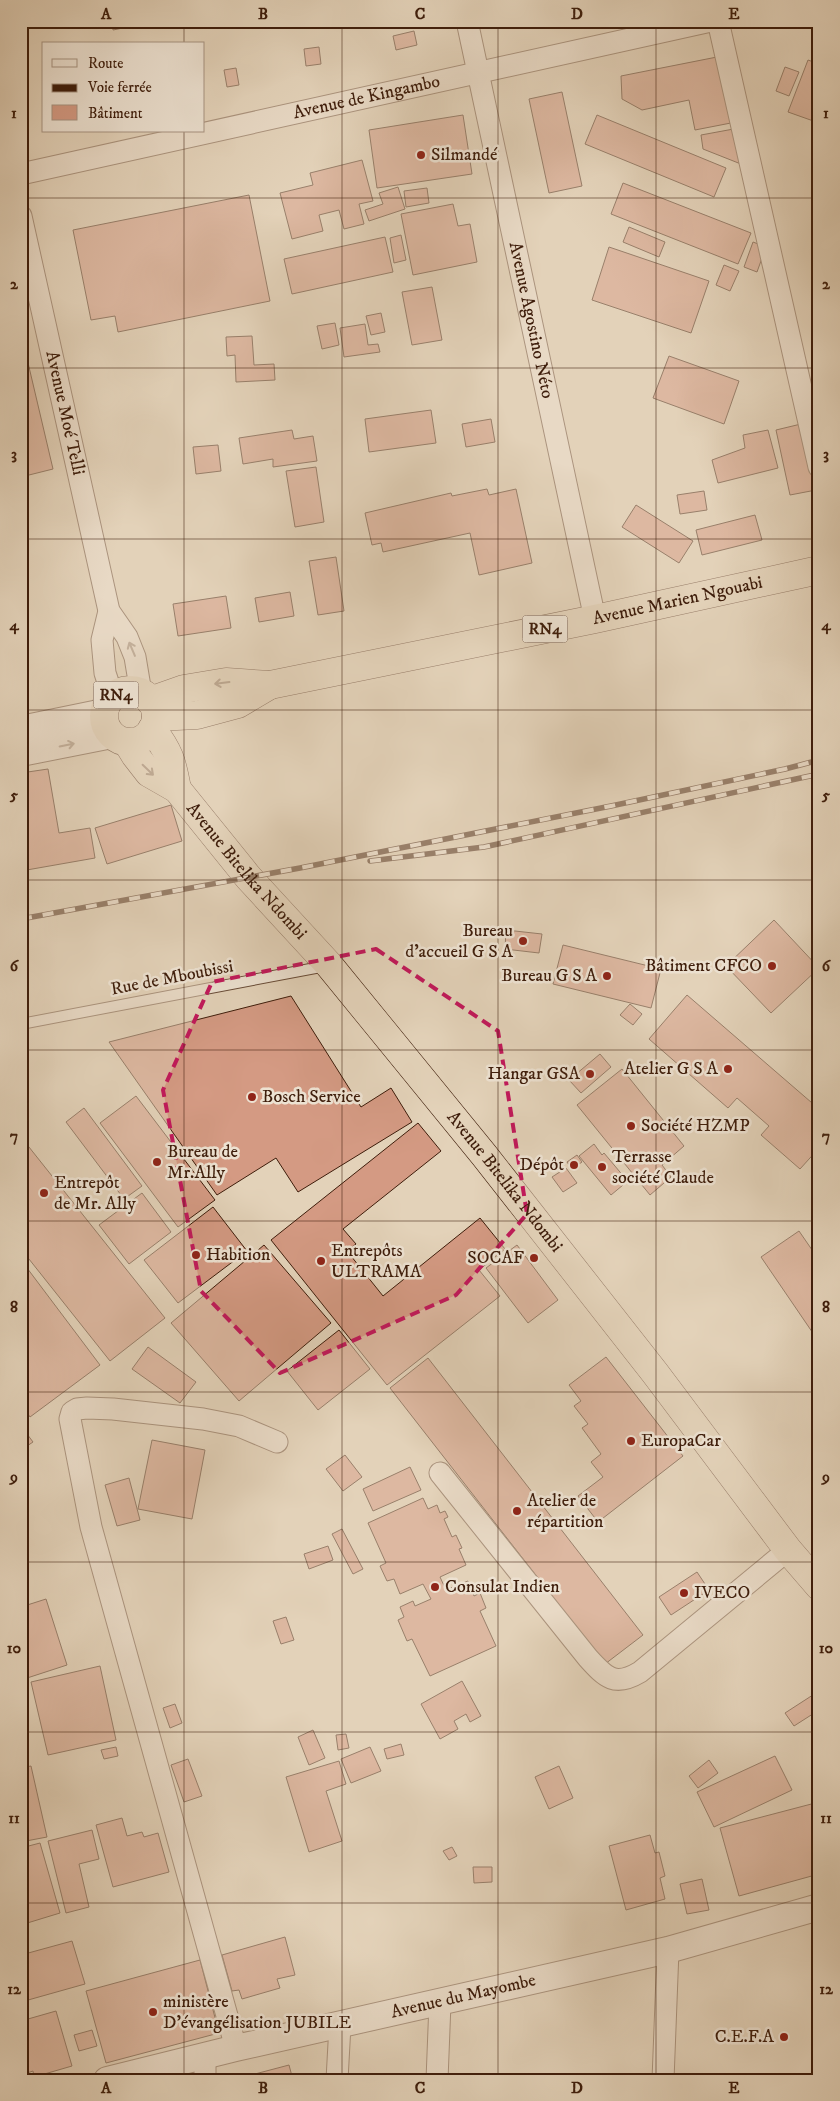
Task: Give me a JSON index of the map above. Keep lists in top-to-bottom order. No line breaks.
{"streets":{"highway":["Avenue Marien Ngouabi","RN4","Avenue Bitelika Ndombi"],"street":["Avenue de Kingambo","Avenue Agostino Néto","Avenue Moé Telli","Avenue du Mayombe"],"lane":["Rue de Mboubissi"]},"crossings":[["Avenue de Kingambo","Avenue Agostino Néto"],["Avenue Agostino Néto","Avenue Marien Ngouabi"],["Avenue Moé Telli","Avenue Marien Ngouabi"],["Avenue Moé Telli","RN4"],["Avenue Marien Ngouabi","RN4"],["RN4","Avenue Bitelika Ndombi"],["Avenue Bitelika Ndombi","Rue de Mboubissi"]],"places":["Silmandé","Bureau d'accueil G S A","Bâtiment CFCO","Bureau G S A","Atelier G S A","Hangar GSA","Bosch Service","Société HZMP","Bureau de Mr.Ally","Dépôt","Terrasse société Claude","Entrepôt de Mr. Ally","Habition","SOCAF","Entrepôts ULTRAMA","EuropaCar","Atelier de répartition","Consulat Indien","IVECO","ministère D'évangélisation JUBILE","C.E.F.A"],"legend":["Route","Voie ferrée","Bâtiment"],"grid":{"columns":["A","B","C","D","E"],"rows":["1","2","3","4","5","6","7","8","9","10","11","12"]}}
